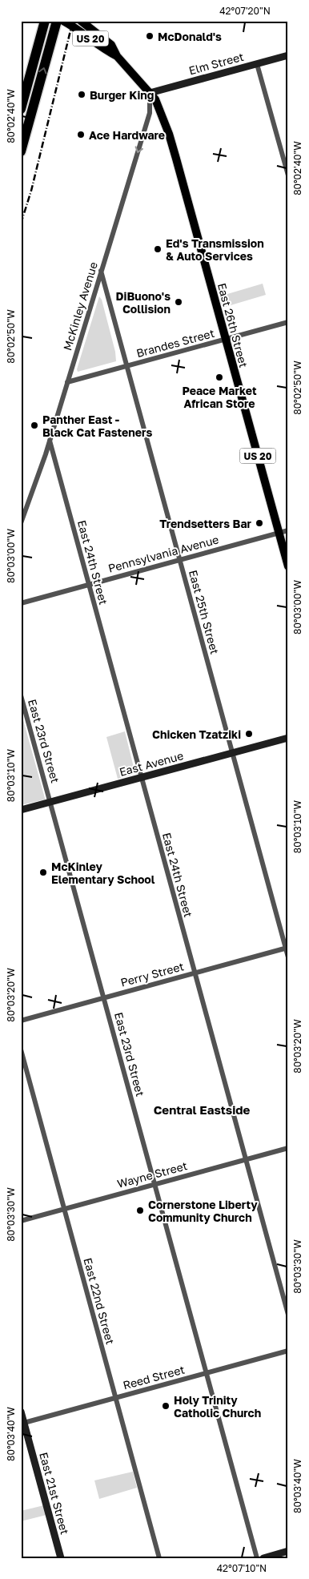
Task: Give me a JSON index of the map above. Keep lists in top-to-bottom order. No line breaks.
{"streets":{"main road":["US 20","East 26th Street"],"street":["Elm Street","McKinley Avenue","Brandes Street","Pennsylvania Avenue","East 24th Street","East 25th Street","East 23rd Street","East Avenue","Perry Street","Wayne Street","East 22nd Street","Reed Street","East 21st Street"]},"crossings":[["US 20","Elm Street"],["US 20","McKinley Avenue"],["US 20","East 26th Street"],["Elm Street","McKinley Avenue"],["Elm Street","East 26th Street"],["McKinley Avenue","East 26th Street"],["McKinley Avenue","Brandes Street"],["McKinley Avenue","East 24th Street"],["McKinley Avenue","East 25th Street"],["East 26th Street","Brandes Street"],["East 26th Street","Pennsylvania Avenue"],["Brandes Street","East 25th Street"],["Pennsylvania Avenue","East 24th Street"],["Pennsylvania Avenue","East 25th Street"],["East 24th Street","East Avenue"],["East 24th Street","Perry Street"],["East 24th Street","Wayne Street"],["East 25th Street","East Avenue"],["East 25th Street","Perry Street"],["East 23rd Street","East Avenue"],["East 23rd Street","Perry Street"],["East 23rd Street","Wayne Street"],["East 23rd Street","Reed Street"],["Wayne Street","East 22nd Street"],["East 22nd Street","Reed Street"],["Reed Street","East 21st Street"]],"one_way":["McKinley Avenue"],"districts":["Central Eastside"],"places":["McDonald's","Burger King","Ace Hardware","Ed's Transmission & Auto Services","DiBuono's Collision","Peace Market African Store","Panther East - Black Cat Fasteners","Trendsetters Bar","Chicken Tzatziki","McKinley Elementary School","Cornerstone Liberty Community Church","Holy Trinity Catholic Church"],"coordinates":["42°07'20\"N","80°02'40\"W","80°02'50\"W","80°03'00\"W","80°03'10\"W","80°03'20\"W","80°03'30\"W","80°03'40\"W","42°07'10\"N"]}
